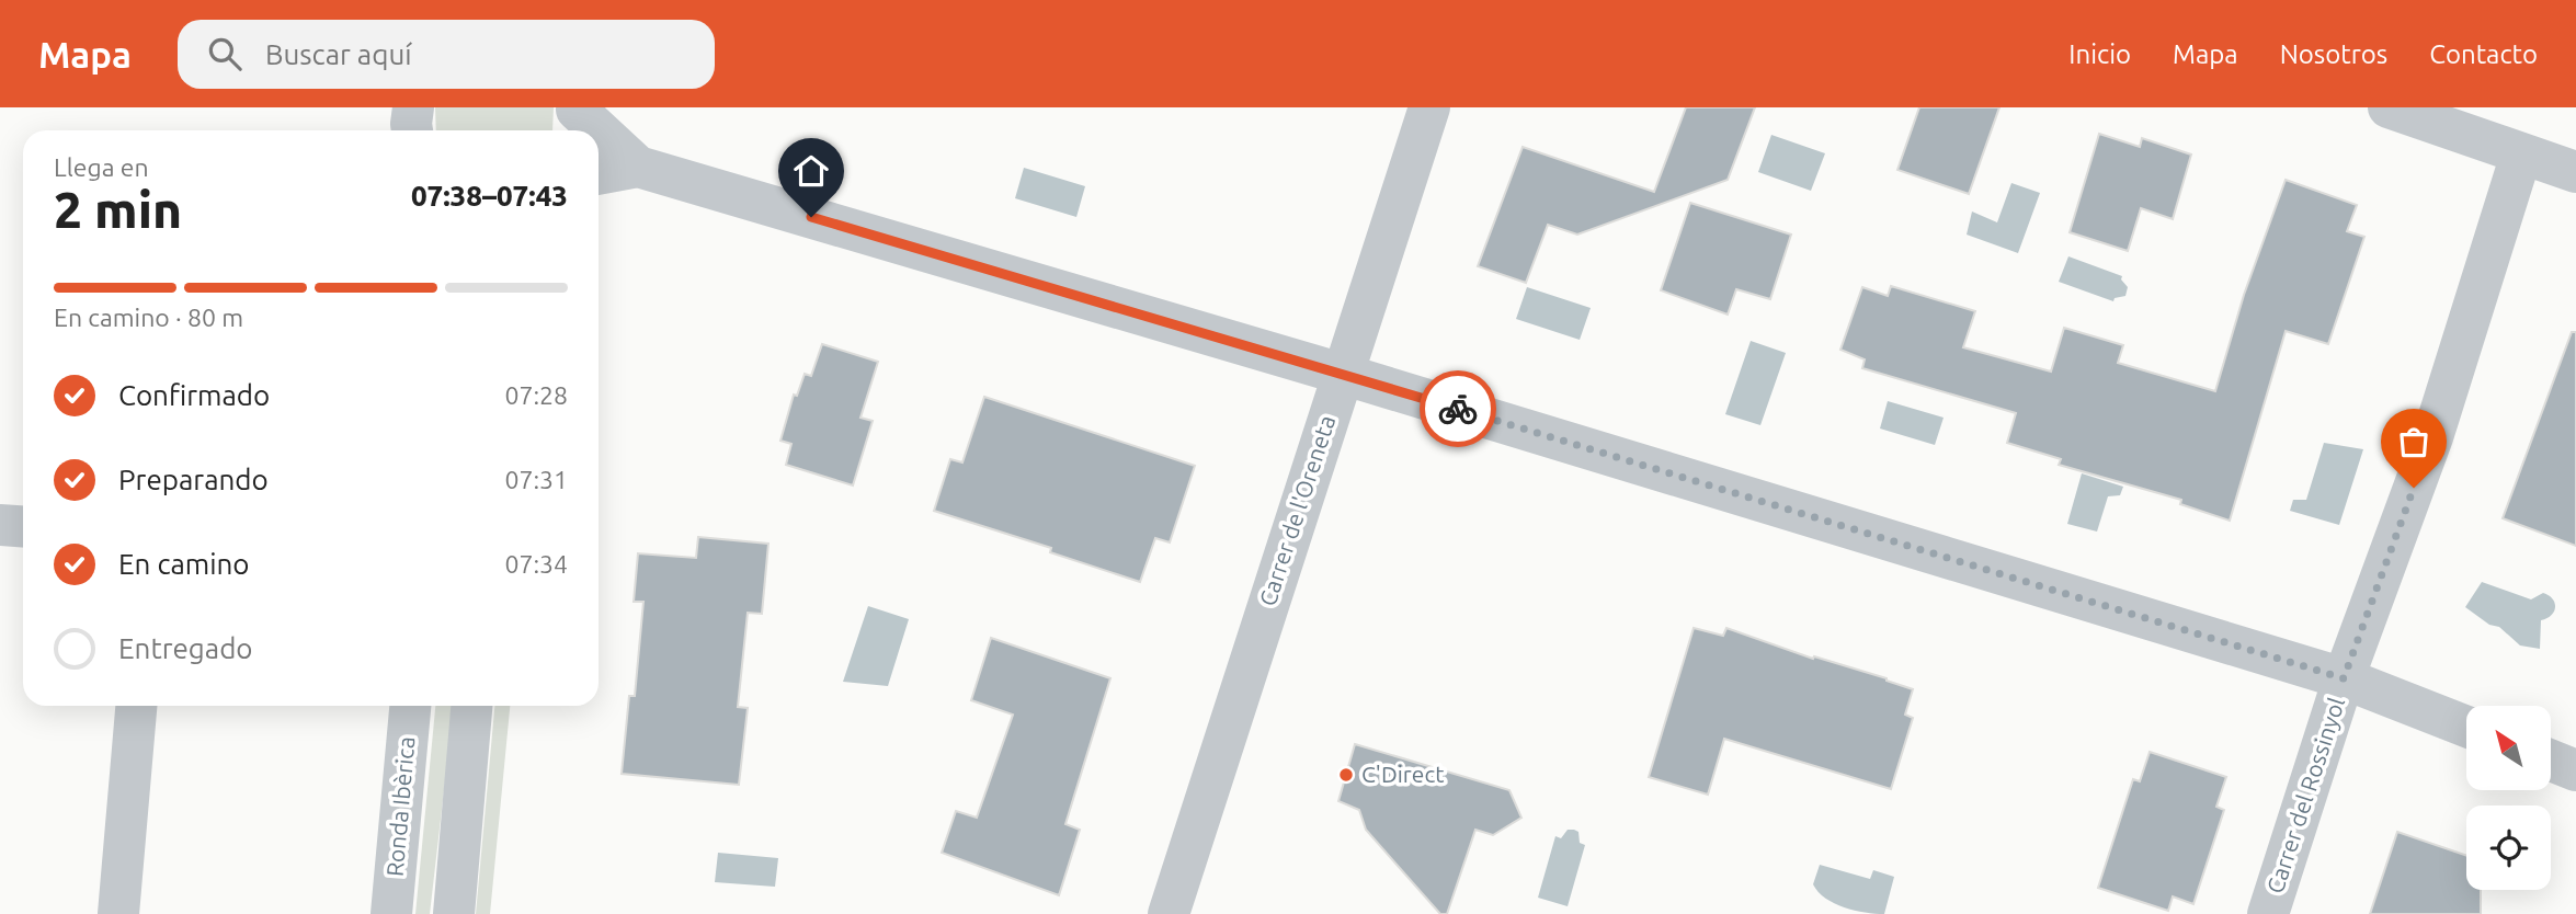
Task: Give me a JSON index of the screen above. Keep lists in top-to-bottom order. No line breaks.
{"streets":{"street":["Carrer de l'Oreneta","Carrer del Rossinyol","Ronda Ibèrica"]},"places":["C'Direct"],"north":"top left","page":{"header":"Mapa","search":"Buscar aquí","nav":["Inicio","Mapa","Nosotros","Contacto"],"heading":["2 min","Llega en","07:38–07:43"],"bar":"En camino · 80 m","list":[["Confirmado","07:28"],["Preparando","07:31"],["En camino","07:34"],"Entregado"]}}
